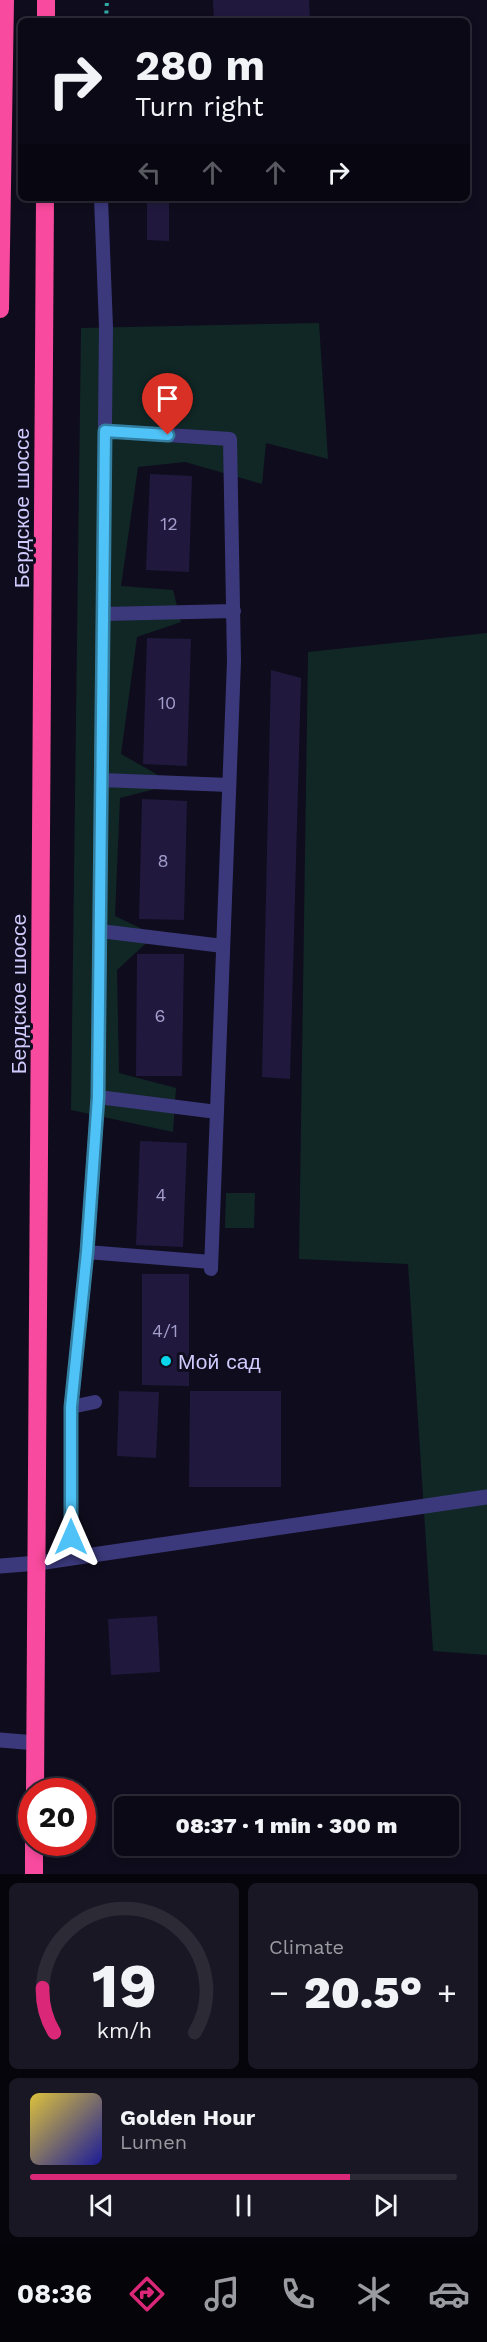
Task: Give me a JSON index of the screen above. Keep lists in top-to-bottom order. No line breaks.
{"streets":{"highway":["Бердское шоссе"]},"places":["Мой сад"],"house_numbers":["12","10","8","6","4","4/1"],"page":{"turn":["280 m","Turn right"],"limit":"20","trip":"08:37 · 1 min · 300 m","tile":"Climate","heat":["−","20.5°","+"],"song":["Golden Hour","Lumen"],"tabs":"08:36","gauge":["19","km/h"]}}
